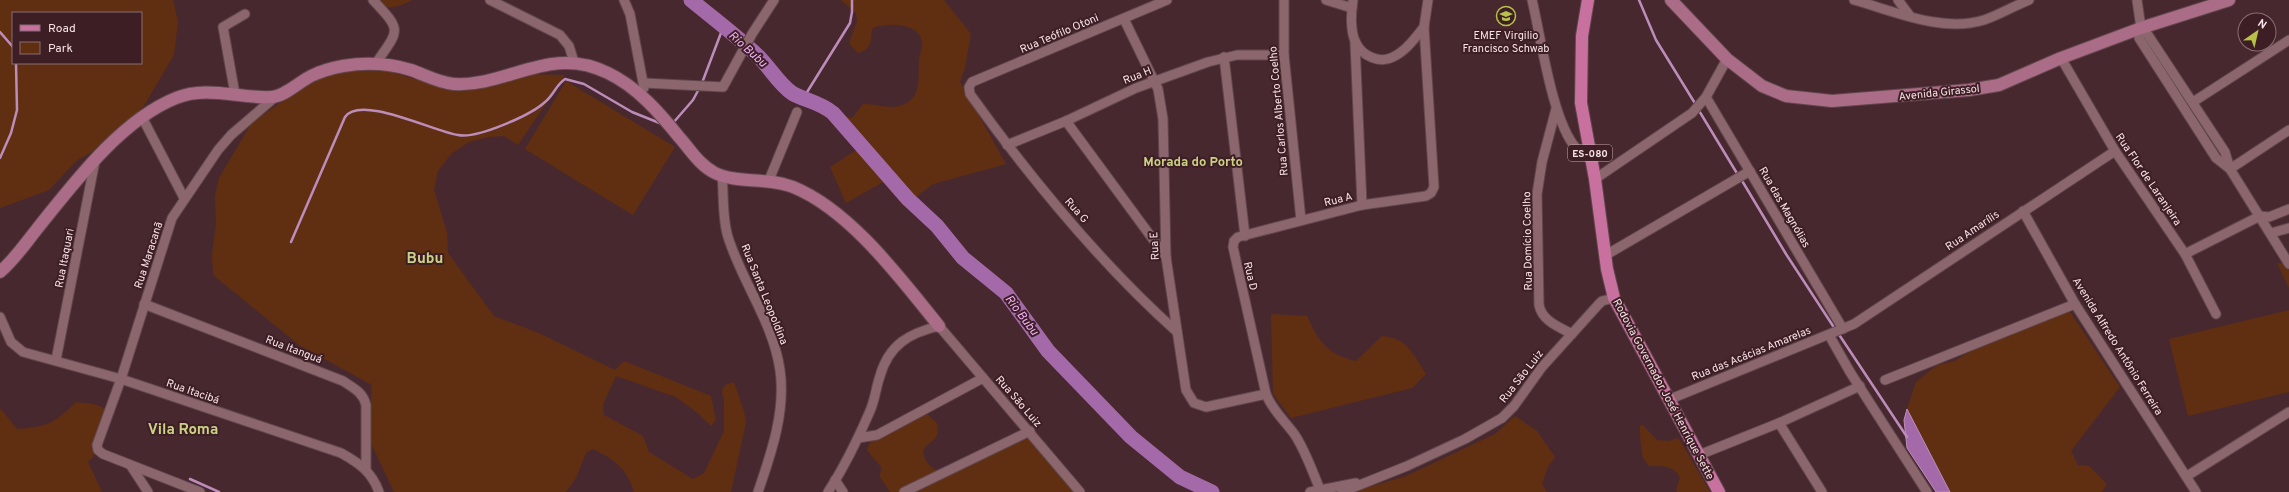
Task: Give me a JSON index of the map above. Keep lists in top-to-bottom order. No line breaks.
{"streets":{"main road":["ES-080","Rodovia Governador José Henrique Sette"],"street":["Rua Teófilo Otoni","Rua H","Avenida Girassol","Rua Carlos Alberto Coelho","Rua Flor de Laranjeira","Rua A","Rua das Magnólias","Rua G","Rua Amarílis","Rua Domício Coelho","Rua E","Rua Maracanã","Rua Itaquari","Rua D","Rua Santa Leopoldina","Avenida Alfredo Antônio Ferreira","Rua Itanguá","Rua das Acácias Amarelas","Rua São Luiz","Rua Itacibá"]},"crossings":[["Rua Teófilo Otoni","Rua G"],["Rua Teófilo Otoni","Rua E"],["Rua H","Rua Carlos Alberto Coelho"],["Rua H","Rua G"],["Rua H","Rua E"],["Avenida Girassol","Rua Flor de Laranjeira"],["Rua Carlos Alberto Coelho","Rua A"],["Rua Flor de Laranjeira","Rua Amarílis"],["Rua A","Rua D"],["Rua das Magnólias","Rua Amarílis"],["Rua das Magnólias","Rua das Acácias Amarelas"],["Rua G","Rua E"],["Rua Amarílis","Avenida Alfredo Antônio Ferreira"],["Rua Amarílis","Rua das Acácias Amarelas"],["Rua Domício Coelho","Rua São Luiz"],["Rua E","Rua D"],["Rua Maracanã","Rua Itanguá"],["Rua Maracanã","Rua Itacibá"],["Rua Itaquari","Rua Itacibá"],["Rua D","Rua São Luiz"],["Rua Itanguá","Rua Itacibá"],["Rua das Acácias Amarelas","Rodovia Governador José Henrique Sette"],["Rua São Luiz","Rodovia Governador José Henrique Sette"]],"districts":["Morada do Porto","Bubu","Vila Roma"],"water":["Rio Bubu"],"places":{"school or university":["EMEF Virgilio Francisco Schwab"]},"legend":["Road","Park"],"north":"top right"}
